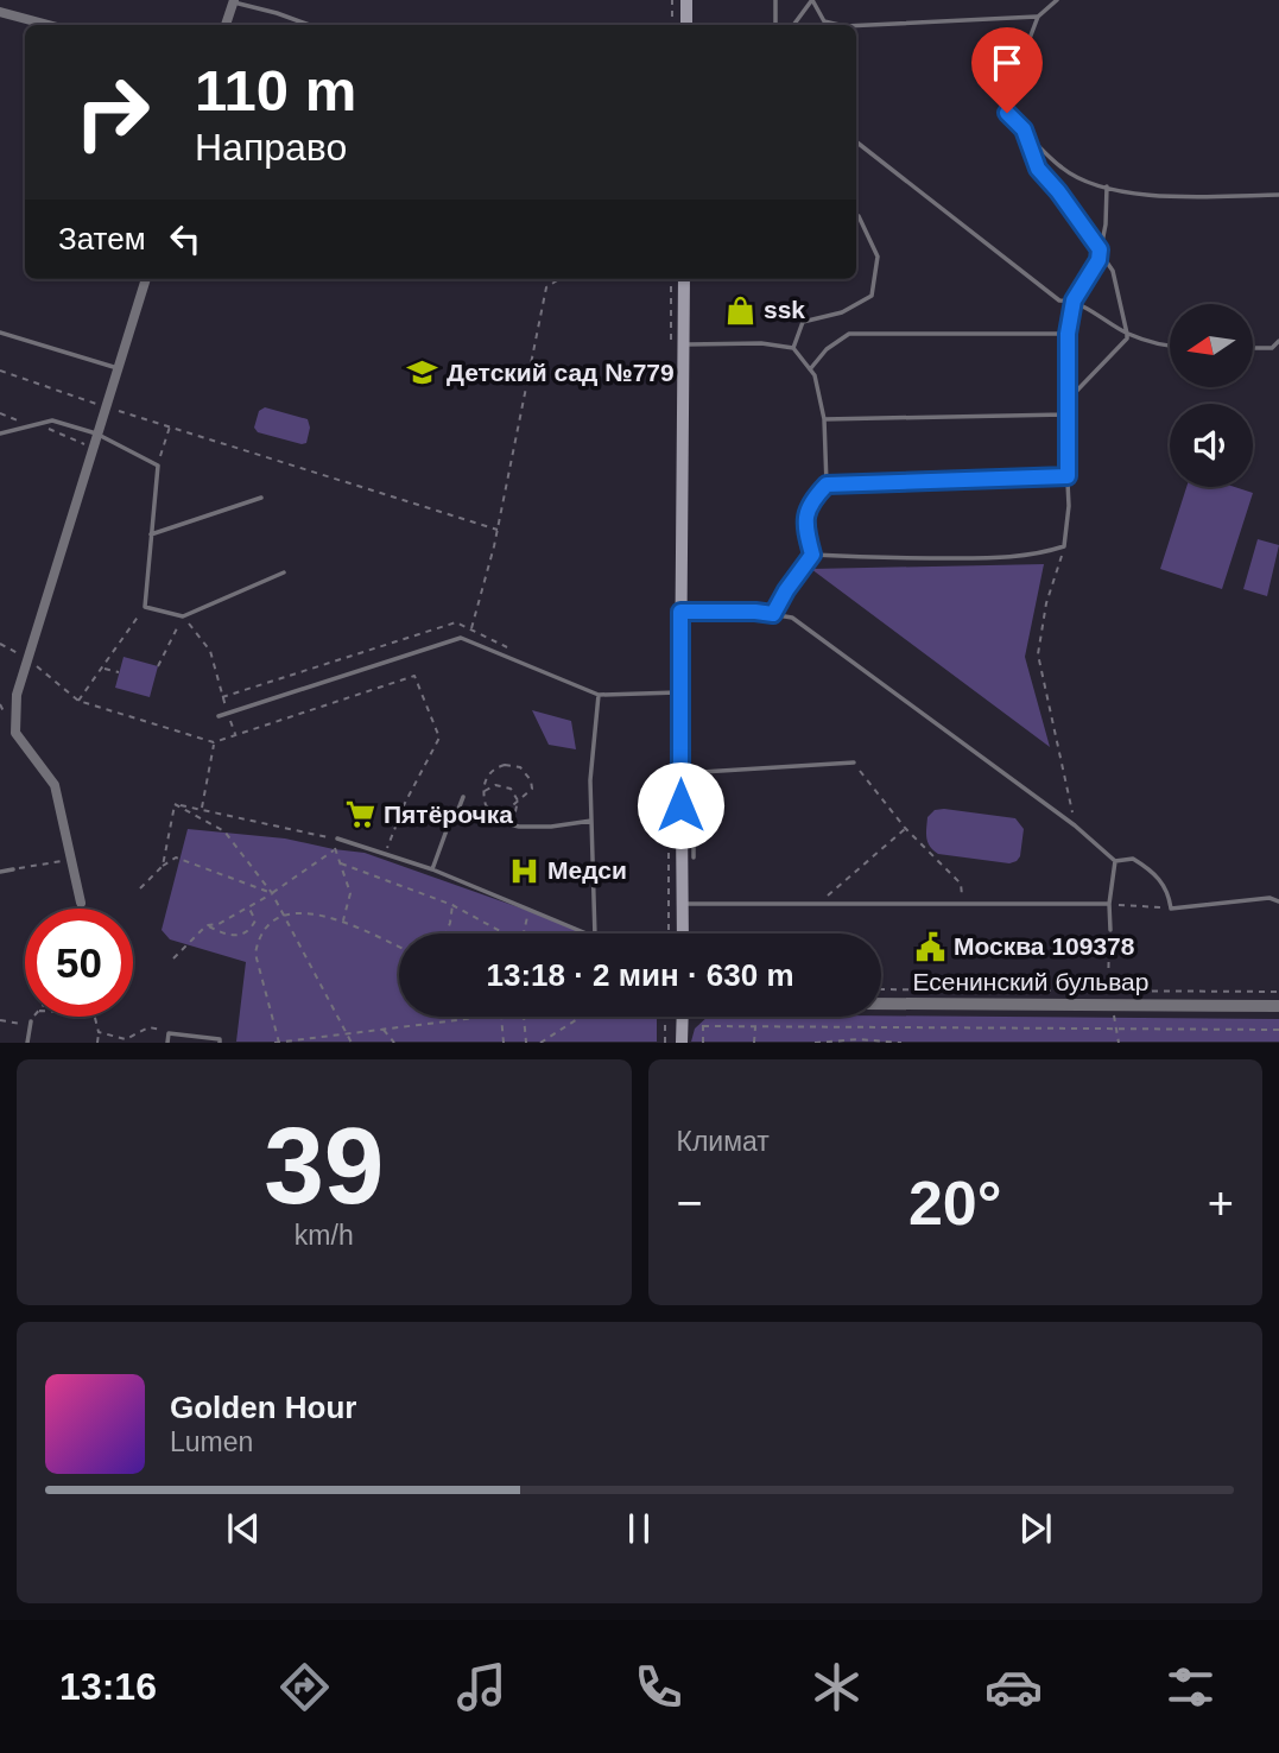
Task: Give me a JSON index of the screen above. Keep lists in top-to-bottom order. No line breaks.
{"streets":{"street":["Есенинский бульвар"]},"places":{"shop":["ssk"],"school or university":["Детский сад №779"],"supermarket":["Пятёрочка"],"hospital":["Медси"],"public building":["Москва 109378"]},"north":"left","page":{"turn":["110 m","Направо"],"then":"Затем","limit":"50","trip":"13:18 · 2 мин · 630 m","tile":[["39","km/h"],"Климат"],"heat":["−","20°","+"],"song":["Golden Hour","Lumen"],"tabs":"13:16"}}
